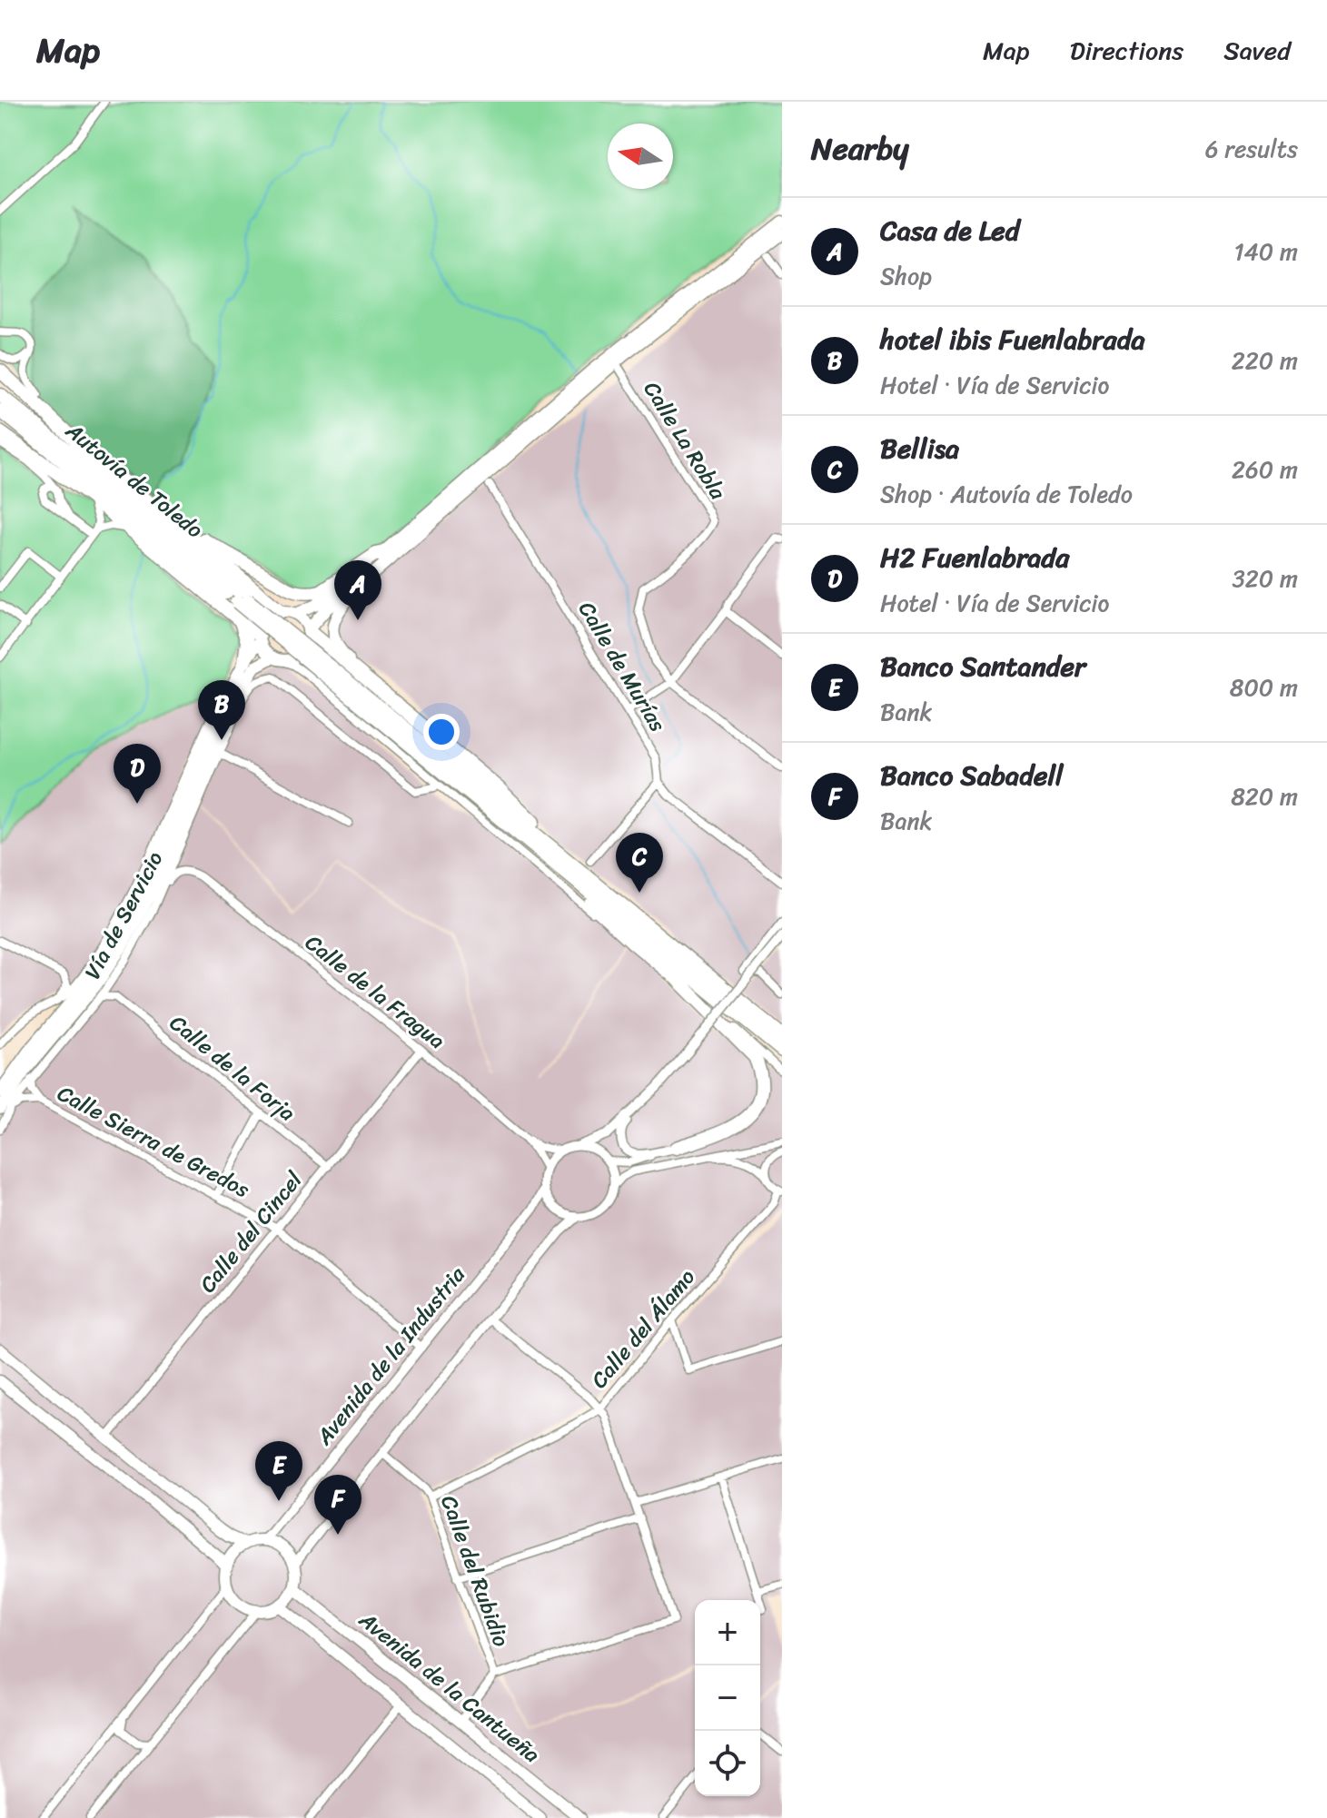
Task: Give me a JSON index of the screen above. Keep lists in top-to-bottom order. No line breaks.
{"streets":{"highway":["Autovía de Toledo"],"main road":["Avenida de la Cantueña"],"street":["Calle La Robla","Calle de Murías","Vía de Servicio","Calle de la Fragua","Calle de la Forja","Calle Sierra de Gredos","Calle del Cincel","Calle del Álamo","Avenida de la Industria","Calle del Rubidio"]},"crossings":[["Vía de Servicio","Calle de la Fragua"],["Vía de Servicio","Calle Sierra de Gredos"],["Calle de la Fragua","Calle del Cincel"],["Calle de la Fragua","Avenida de la Industria"],["Calle de la Forja","Calle del Cincel"],["Calle Sierra de Gredos","Calle del Cincel"],["Calle Sierra de Gredos","Avenida de la Industria"],["Calle del Álamo","Calle del Rubidio"],["Avenida de la Industria","Avenida de la Cantueña"]],"north":"left","page":{"header":"Map","nav":["Map","Directions","Saved"],"heading":["Nearby","6 results"],"list":[{"mark":"A","name":"Casa de Led","note":"Shop","value":"140 m"},{"mark":"B","name":"hotel ibis Fuenlabrada","note":"Hotel · Vía de Servicio","value":"220 m"},{"mark":"C","name":"Bellisa","note":"Shop · Autovía de Toledo","value":"260 m"},{"mark":"D","name":"H2 Fuenlabrada","note":"Hotel · Vía de Servicio","value":"320 m"},{"mark":"E","name":"Banco Santander","note":"Bank","value":"800 m"},{"mark":"F","name":"Banco Sabadell","note":"Bank","value":"820 m"}],"pins":["A","B","D","C","E","F"],"map_buttons":["+","−"]}}
